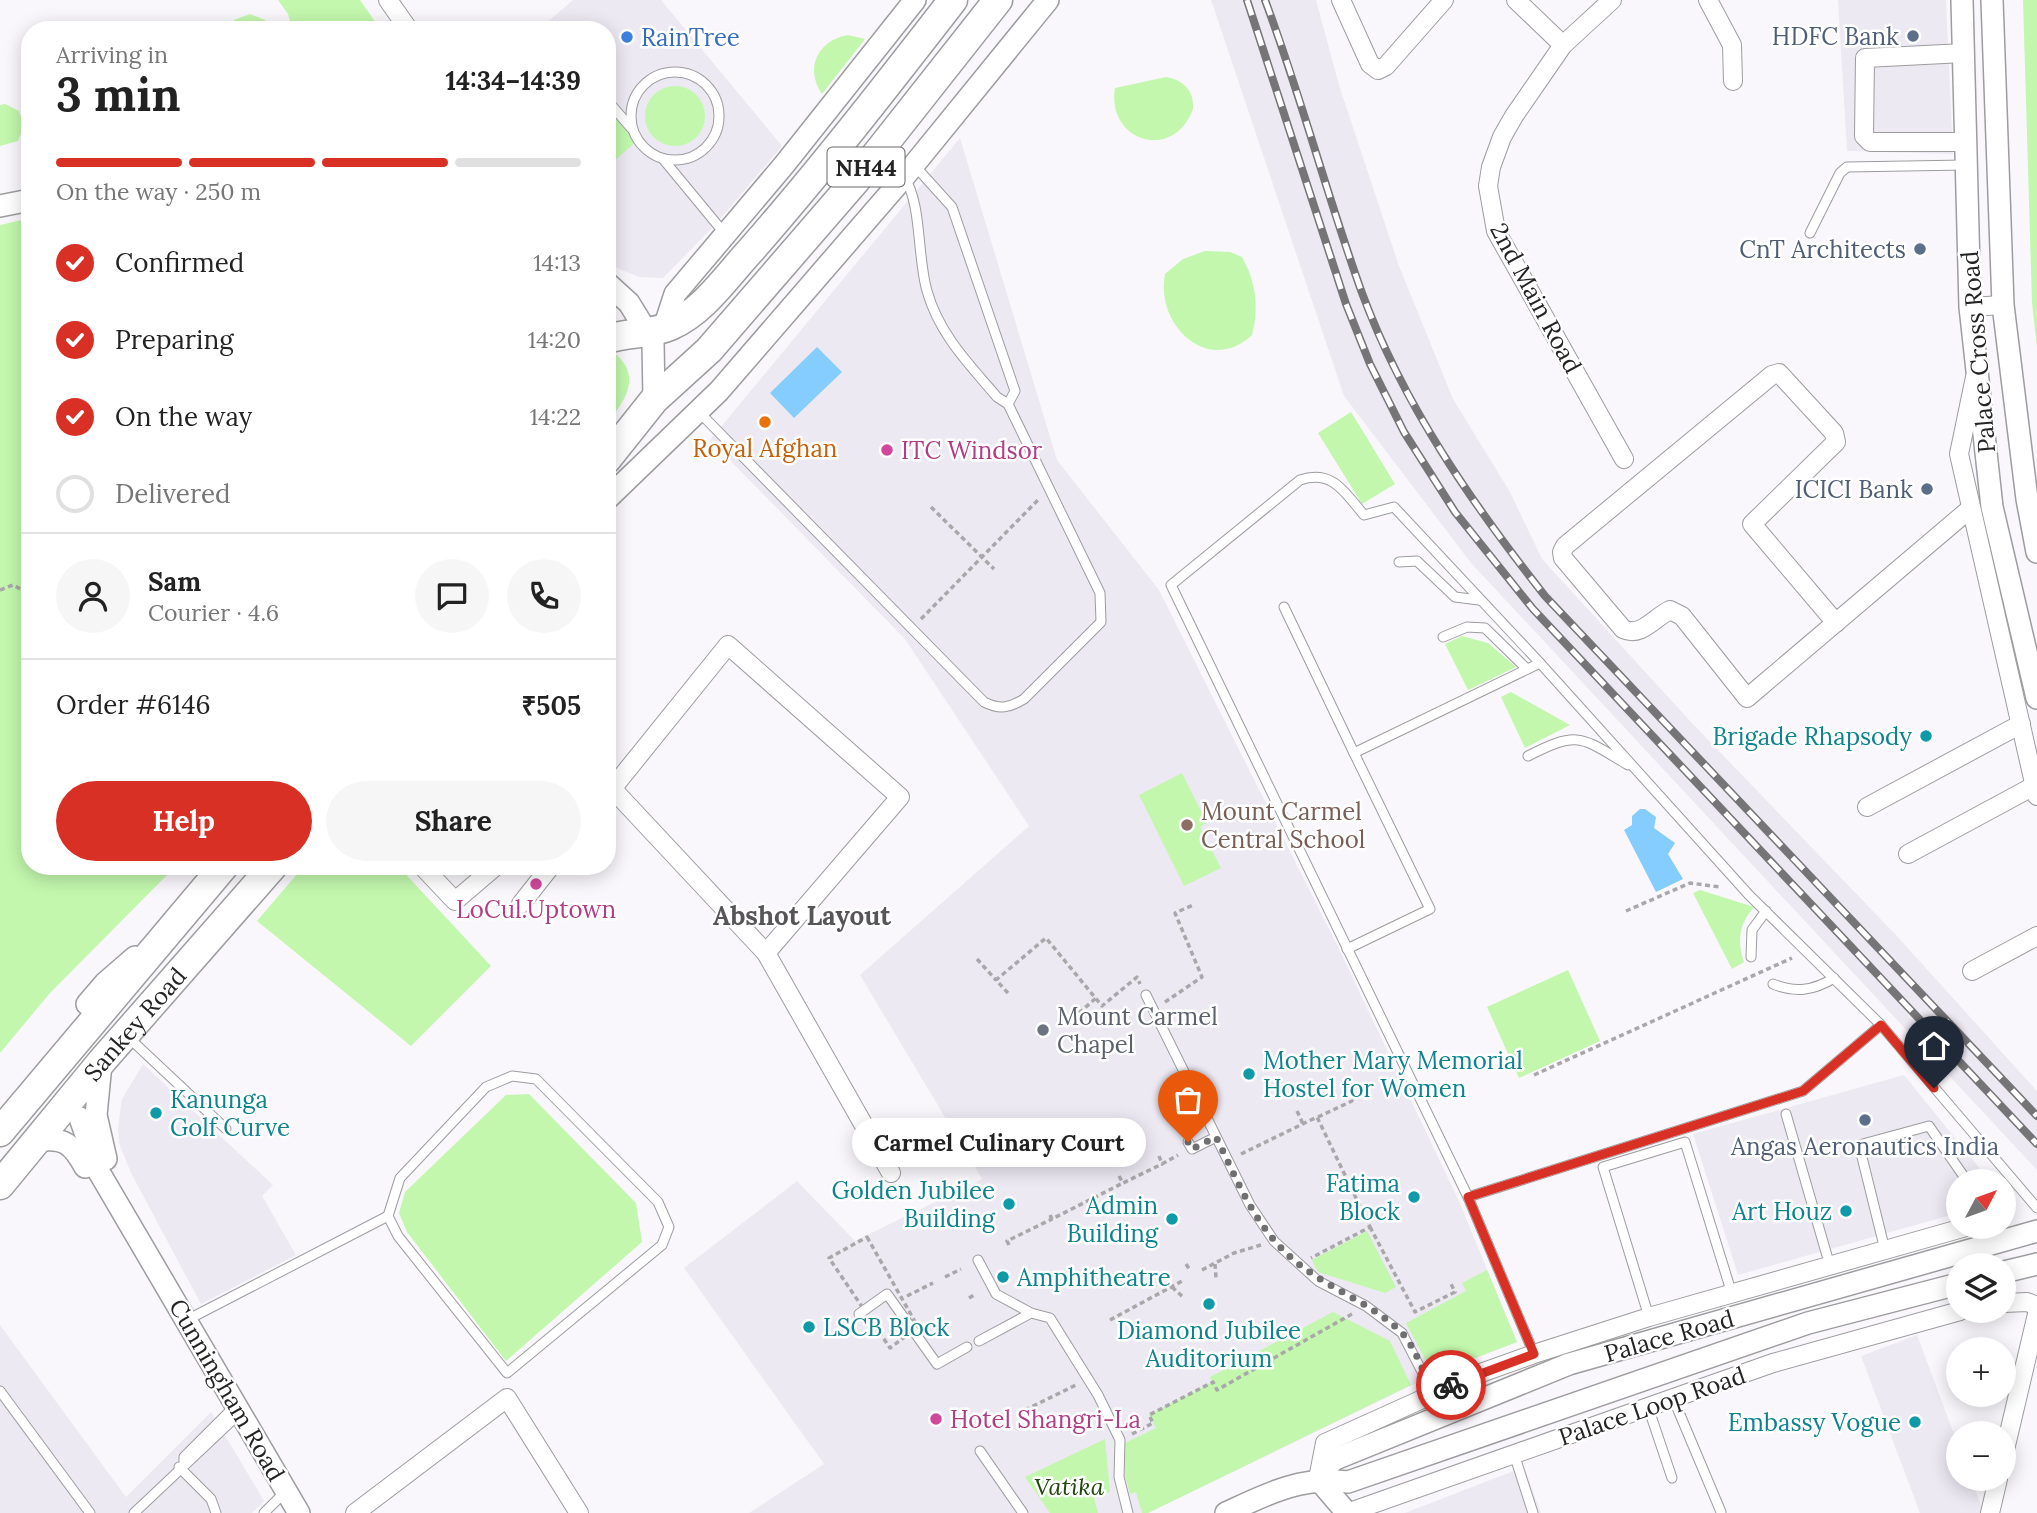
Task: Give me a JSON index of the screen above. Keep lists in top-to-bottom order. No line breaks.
{"streets":{"main road":["NH44","Sankey Road"],"street":["2nd Main Road","Palace Cross Road","Palace Road","Cunningham Road","Palace Loop Road"]},"districts":["Abshot Layout"],"parks":["Vatika"],"places":["HDFC Bank","RainTree","CnT Architects","Royal Afghan","ITC Windsor","ICICI Bank","Brigade Rhapsody","Mount Carmel Central School","LoCul.Uptown","Mount Carmel Chapel","Mother Mary Memorial Hostel for Women","Kanunga Golf Curve","Angas Aeronautics India","Carmel Culinary Court","Fatima Block","Golden Jubilee Building","Art Houz","Admin Building","Amphitheatre","Diamond Jubilee Auditorium","LSCB Block","Hotel Shangri-La","Embassy Vogue"],"north":"top right","page":{"heading":["3 min","Arriving in","14:34–14:39"],"panel":["Sam","Courier · 4.6","Order #6146","₹505"],"bar":"On the way · 250 m","list":[["Confirmed","14:13"],["Preparing","14:20"],["On the way","14:22"],"Delivered"],"buttons":["Help","Share"],"bubble":"Carmel Culinary Court","map_buttons":["+","−"]}}
